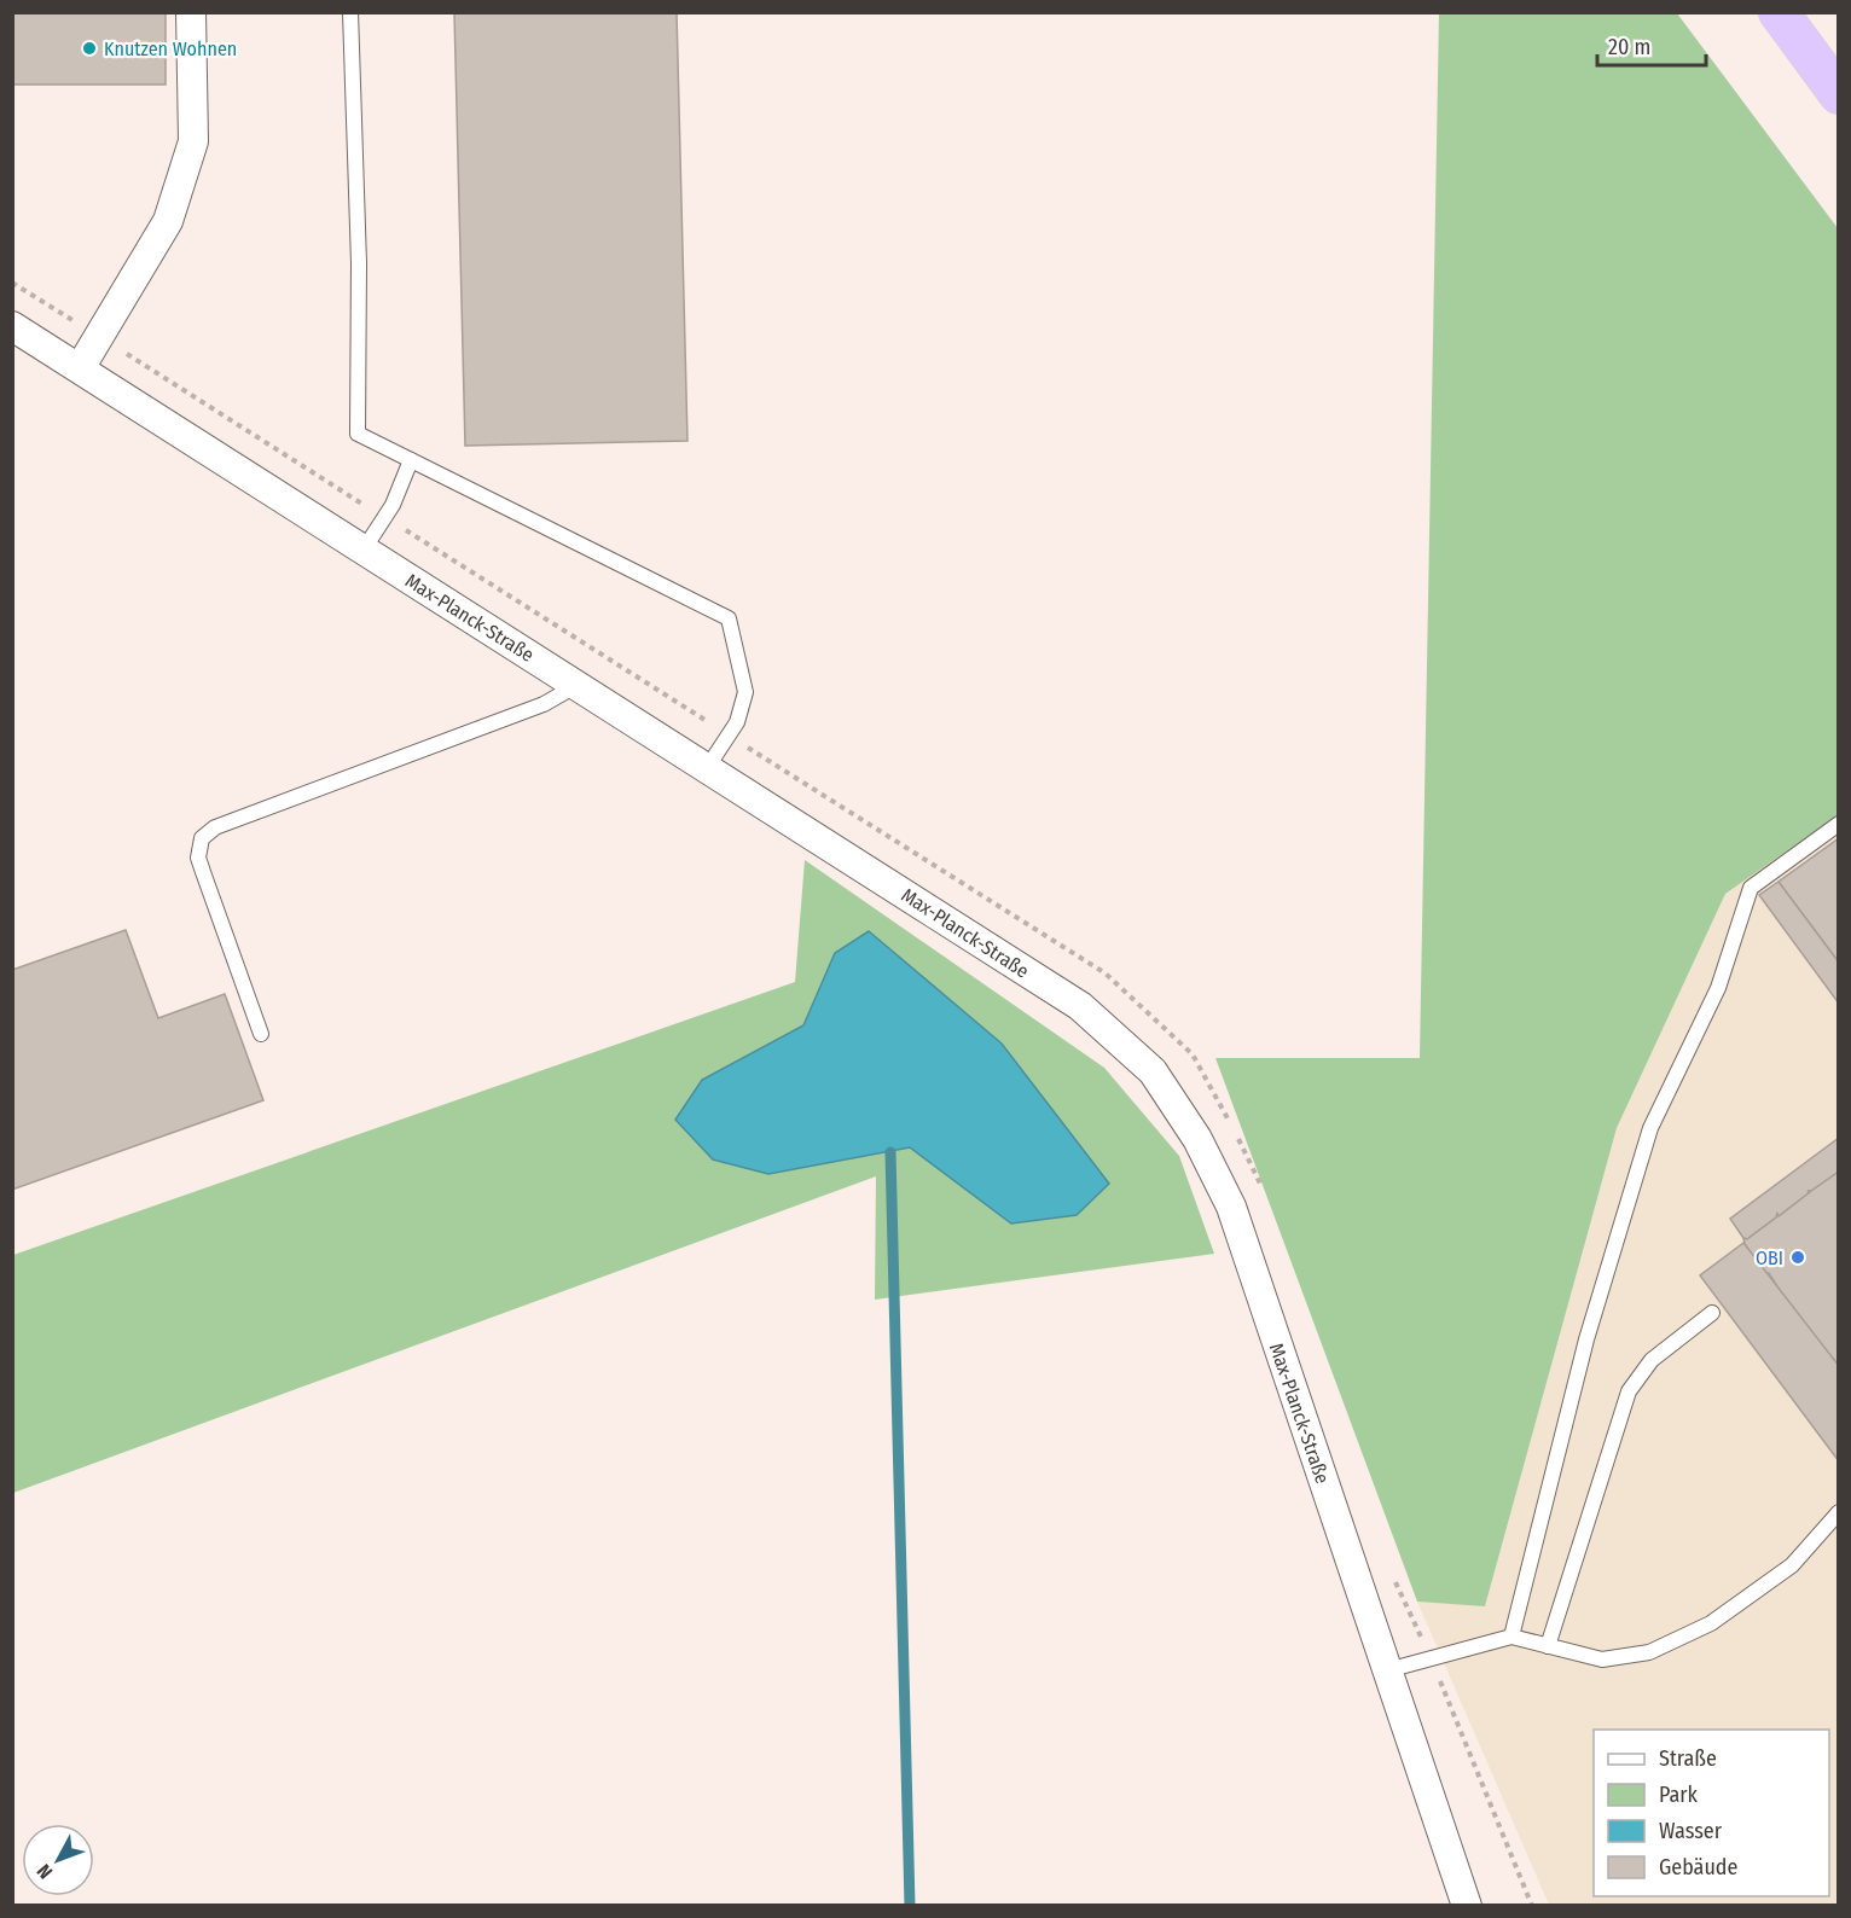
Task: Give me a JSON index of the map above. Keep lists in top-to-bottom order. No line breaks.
{"streets":{"street":["Max-Planck-Straße"]},"places":["Knutzen Wohnen","OBI"],"legend":["Straße","Park","Wasser","Gebäude"],"scale_bar":"20 m","north":"bottom left"}
